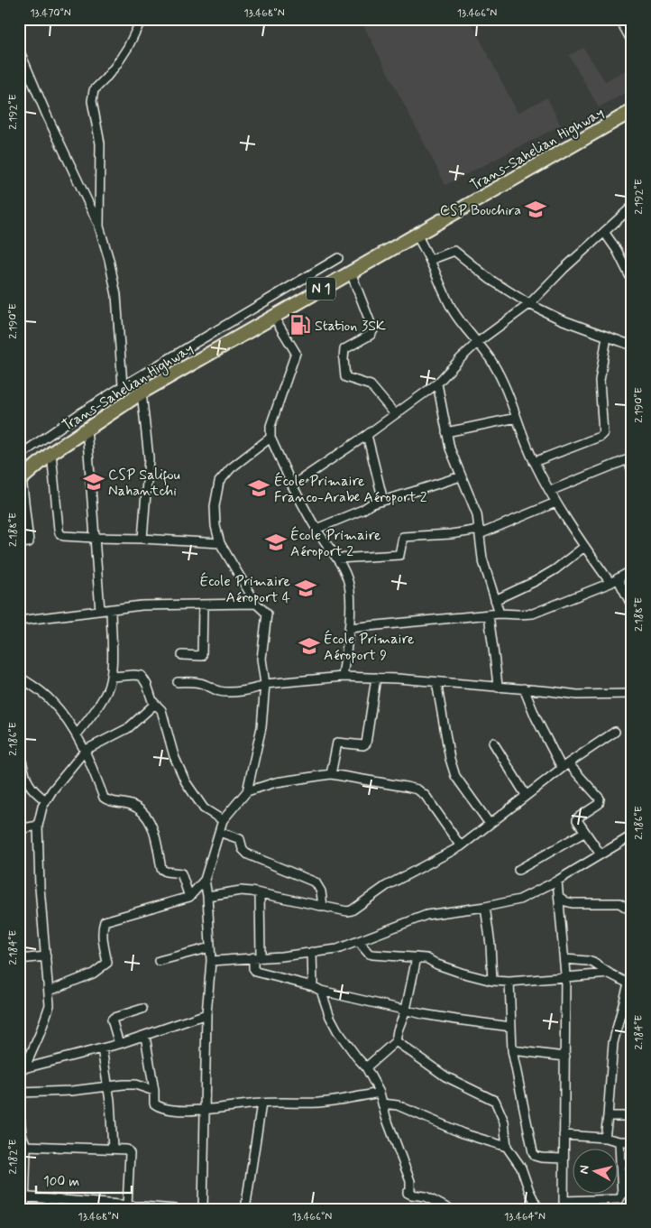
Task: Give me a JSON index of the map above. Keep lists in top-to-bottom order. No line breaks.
{"streets":{"highway":["Trans-Sahelian Highway","N 1"]},"places":{"school or university":["CSP Bouchira","CSP Salifou Nahantchi","École Primaire Franco-Arabe Aéroport 2","École Primaire Aéroport 2","École Primaire Aéroport 4","École Primaire Aéroport 9"],"fuel station":["Station 3SK"]},"scale_bar":"100 m","north":"left","coordinates":["13.470°N","13.468°N","13.466°N","2.192°E","2.190°E","2.188°E","2.186°E","2.184°E","2.182°E","13.464°N"]}
